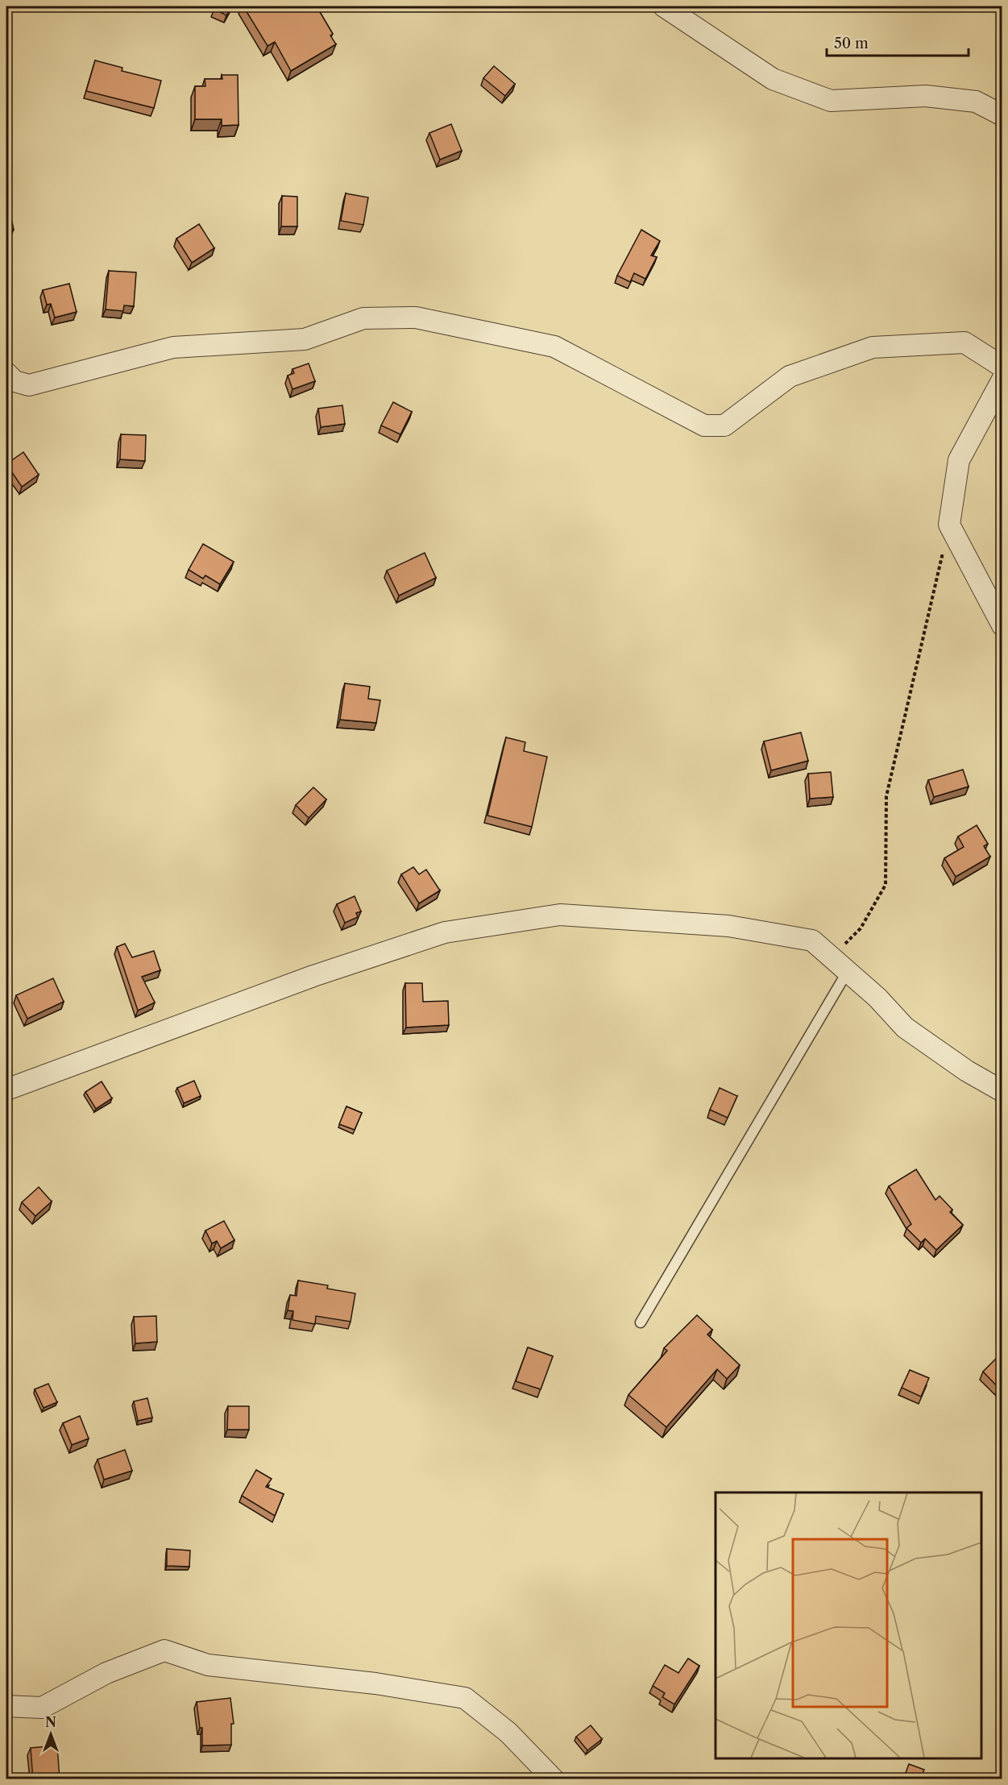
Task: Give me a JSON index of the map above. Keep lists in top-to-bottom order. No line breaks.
{"scale_bar":"50 m","north":"top"}
